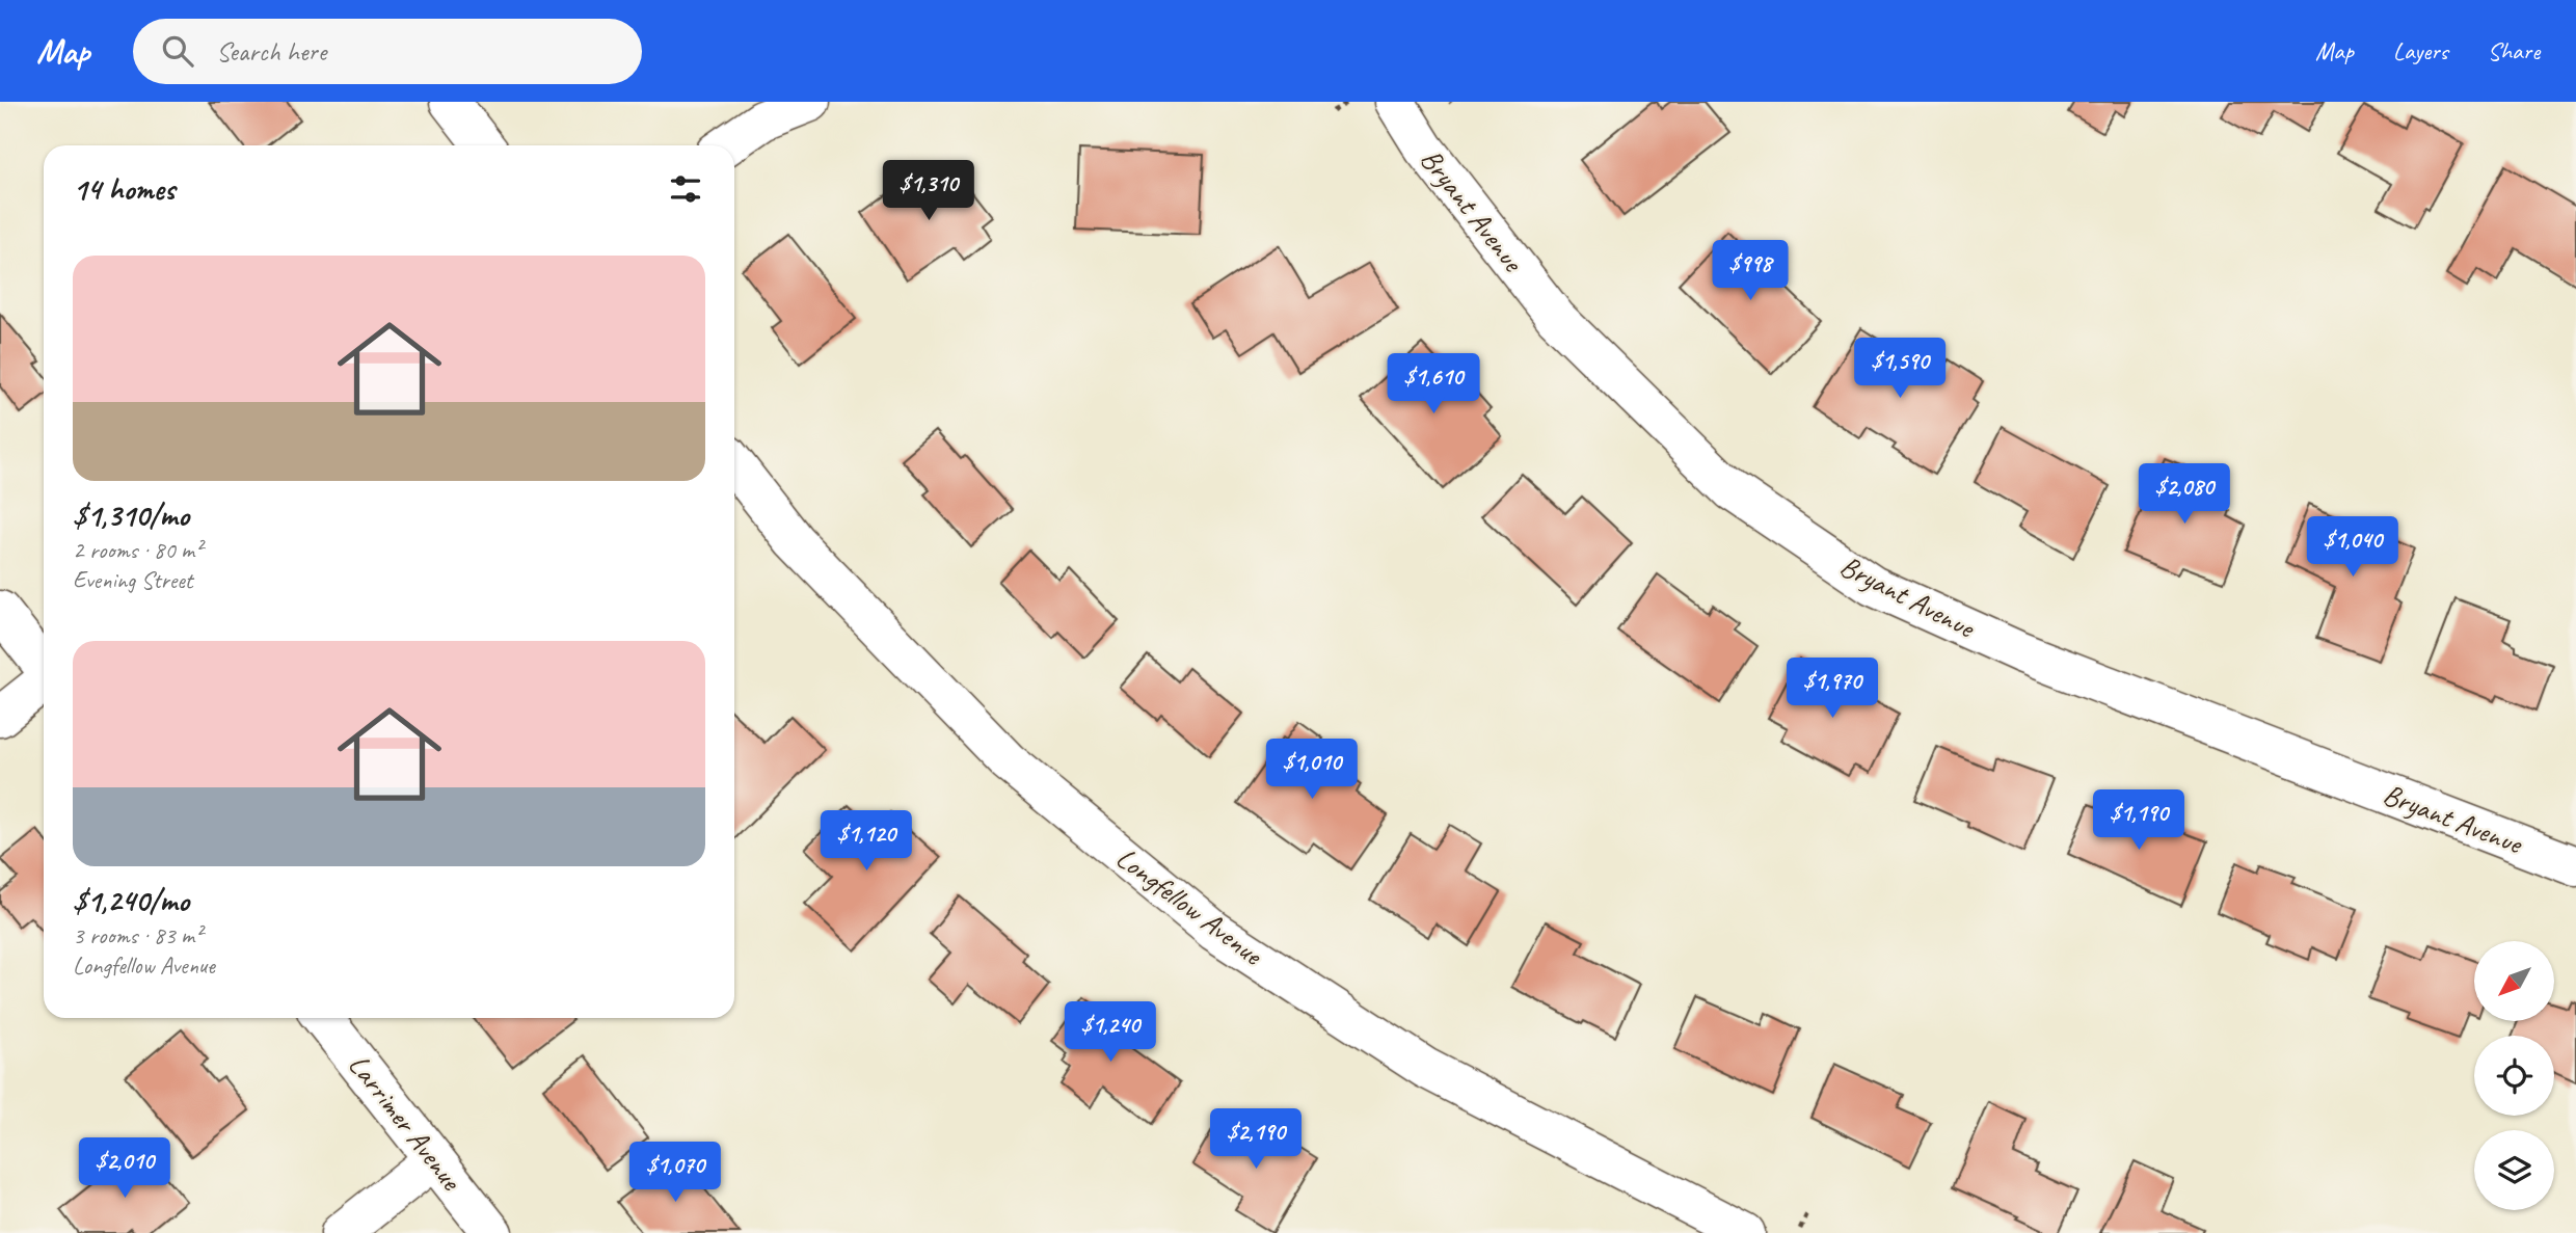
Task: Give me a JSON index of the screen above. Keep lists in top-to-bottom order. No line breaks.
{"streets":{"street":["Bryant Avenue","Longfellow Avenue","Larrimer Avenue"]},"north":"bottom left","page":{"header":"Map","search":"Search here","nav":["Map","Layers","Share"],"heading":"14 homes","price":["$1,310","$998","$1,590","$1,610","$2,080","$1,040","$1,970","$1,010","$1,190","$1,120","$1,240","$2,190","$2,010","$1,070"],"list":[{"name":"$1,310/mo","note":"2 rooms · 80 m² · Evening Street"},{"name":"$1,240/mo","note":"3 rooms · 83 m² · Longfellow Avenue"}]}}
